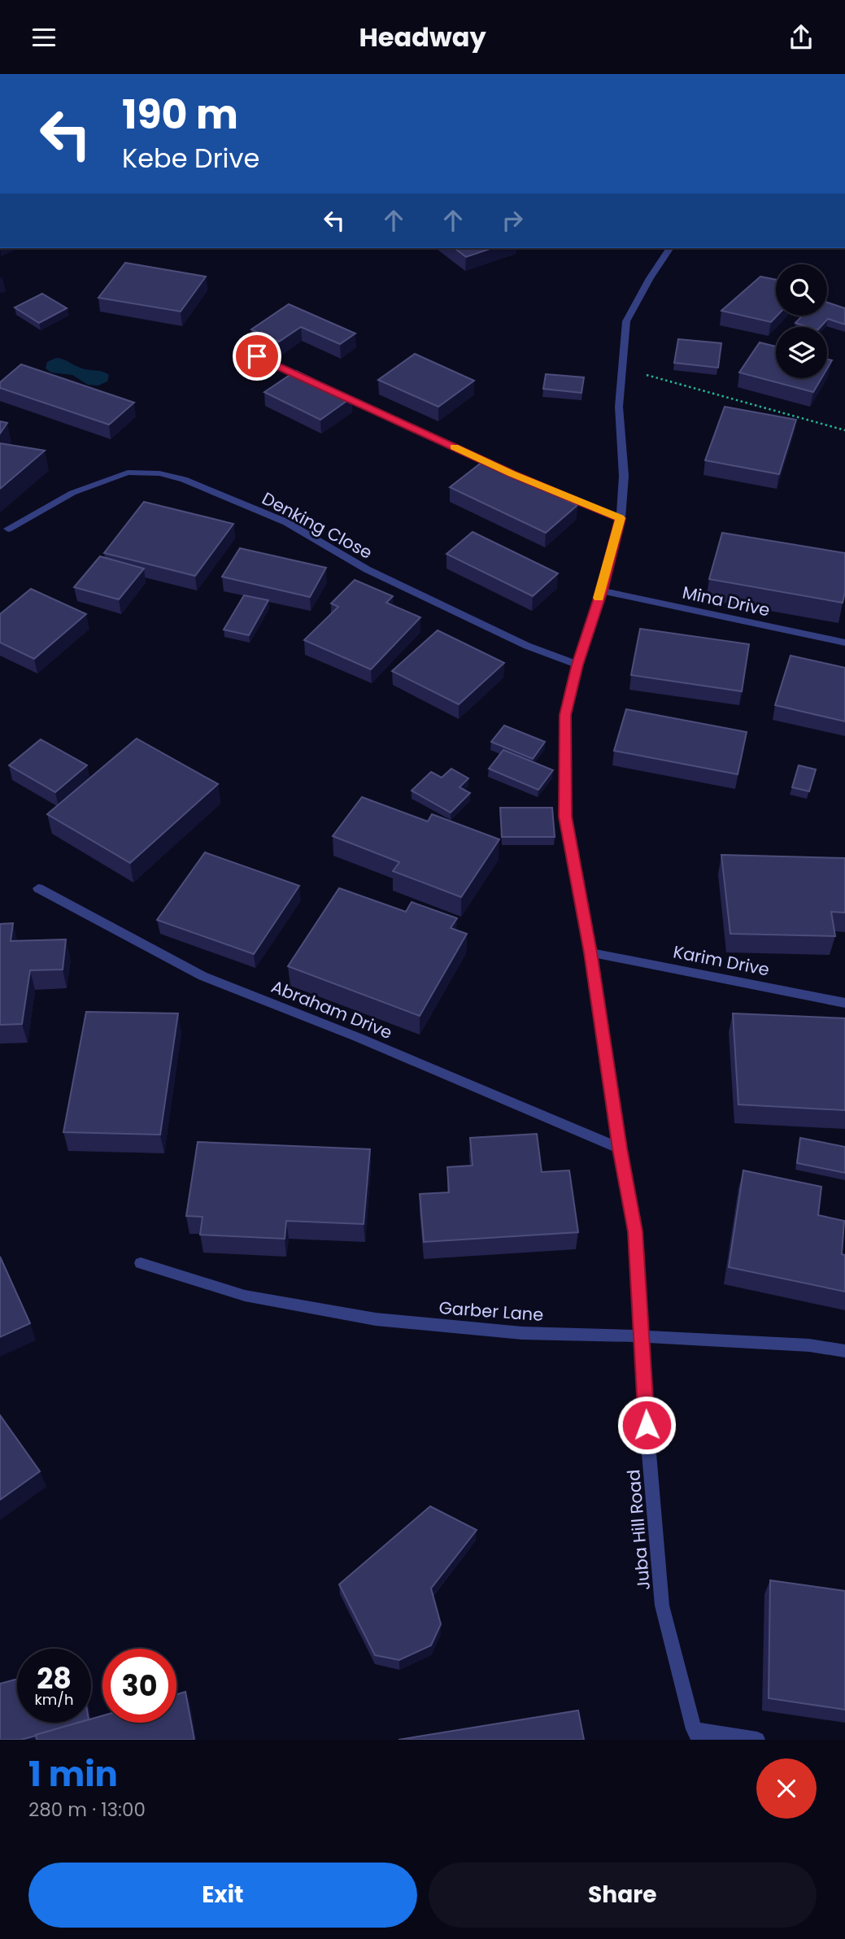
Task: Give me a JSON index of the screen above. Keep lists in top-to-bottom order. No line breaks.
{"streets":{"street":["Denking Close","Mina Drive","Karim Drive","Abraham Drive","Garber Lane","Juba Hill Road"]},"crossings":[["Denking Close","Juba Hill Road"],["Mina Drive","Juba Hill Road"],["Karim Drive","Juba Hill Road"],["Abraham Drive","Juba Hill Road"],["Garber Lane","Juba Hill Road"]],"page":{"header":"Headway","turn":["190 m","Kebe Drive"],"speed":"28 km/h","limit":"30","heading":["1 min","280 m · 13:00"],"buttons":["Exit","Share"]}}
